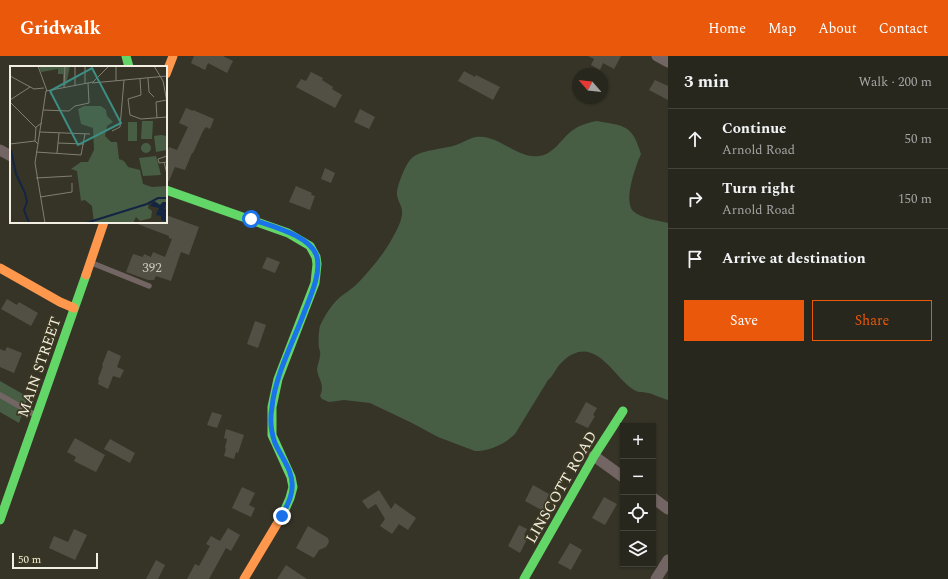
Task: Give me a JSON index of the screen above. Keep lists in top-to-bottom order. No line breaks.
{"streets":{"street":["MAIN STREET","LINSCOTT ROAD"]},"house_numbers":["392"],"scale_bar":"50 m","north":"top left","page":{"header":"Gridwalk","nav":["Home","Map","About","Contact"],"heading":["3 min","Walk · 200 m"],"list":[["Continue","Arnold Road","50 m"],["Turn right","Arnold Road","150 m"],"Arrive at destination"],"buttons":["Save","Share"],"map_buttons":["+","−"],"scale":"50 m"}}
